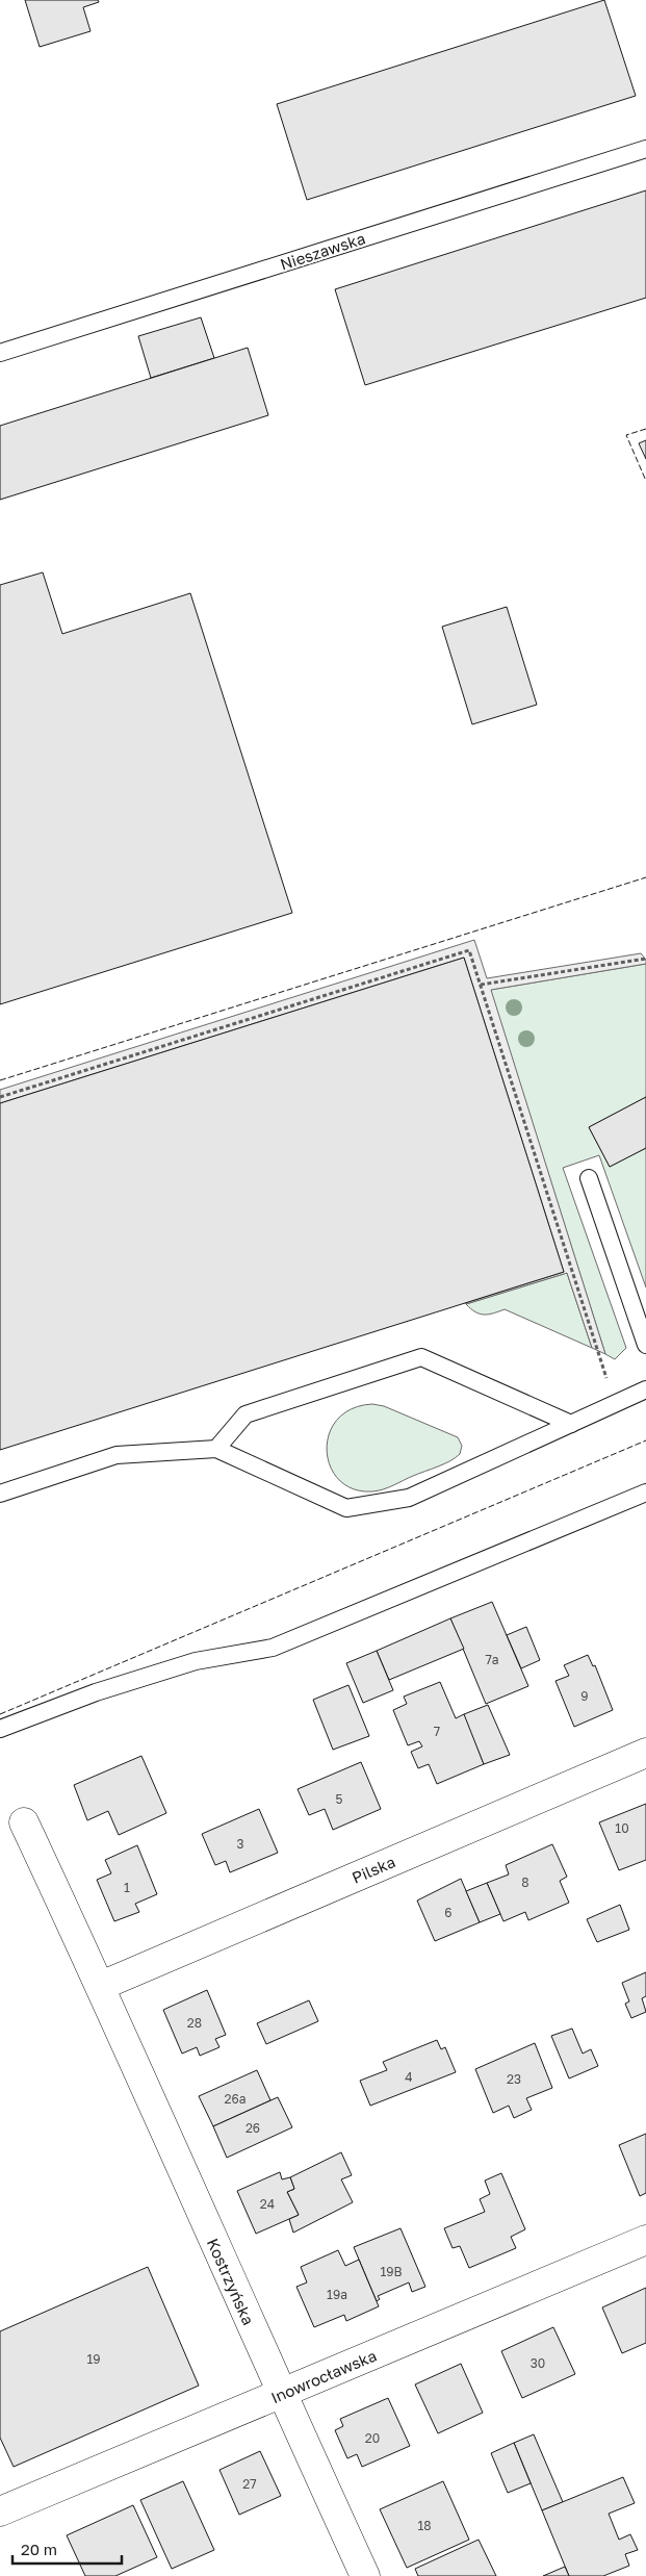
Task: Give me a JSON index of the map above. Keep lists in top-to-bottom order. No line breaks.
{"streets":{"street":["Pilska","Kostrzyńska","Inowrocławska"],"lane":["Nieszawska"]},"crossings":[["Pilska","Kostrzyńska"],["Kostrzyńska","Inowrocławska"]],"house_numbers":["7a","9","7","5","10","3","8","1","6","28","4","23","26a","26","24","19B","19a","19","30","20","27","18"],"scale_bar":"20 m"}
